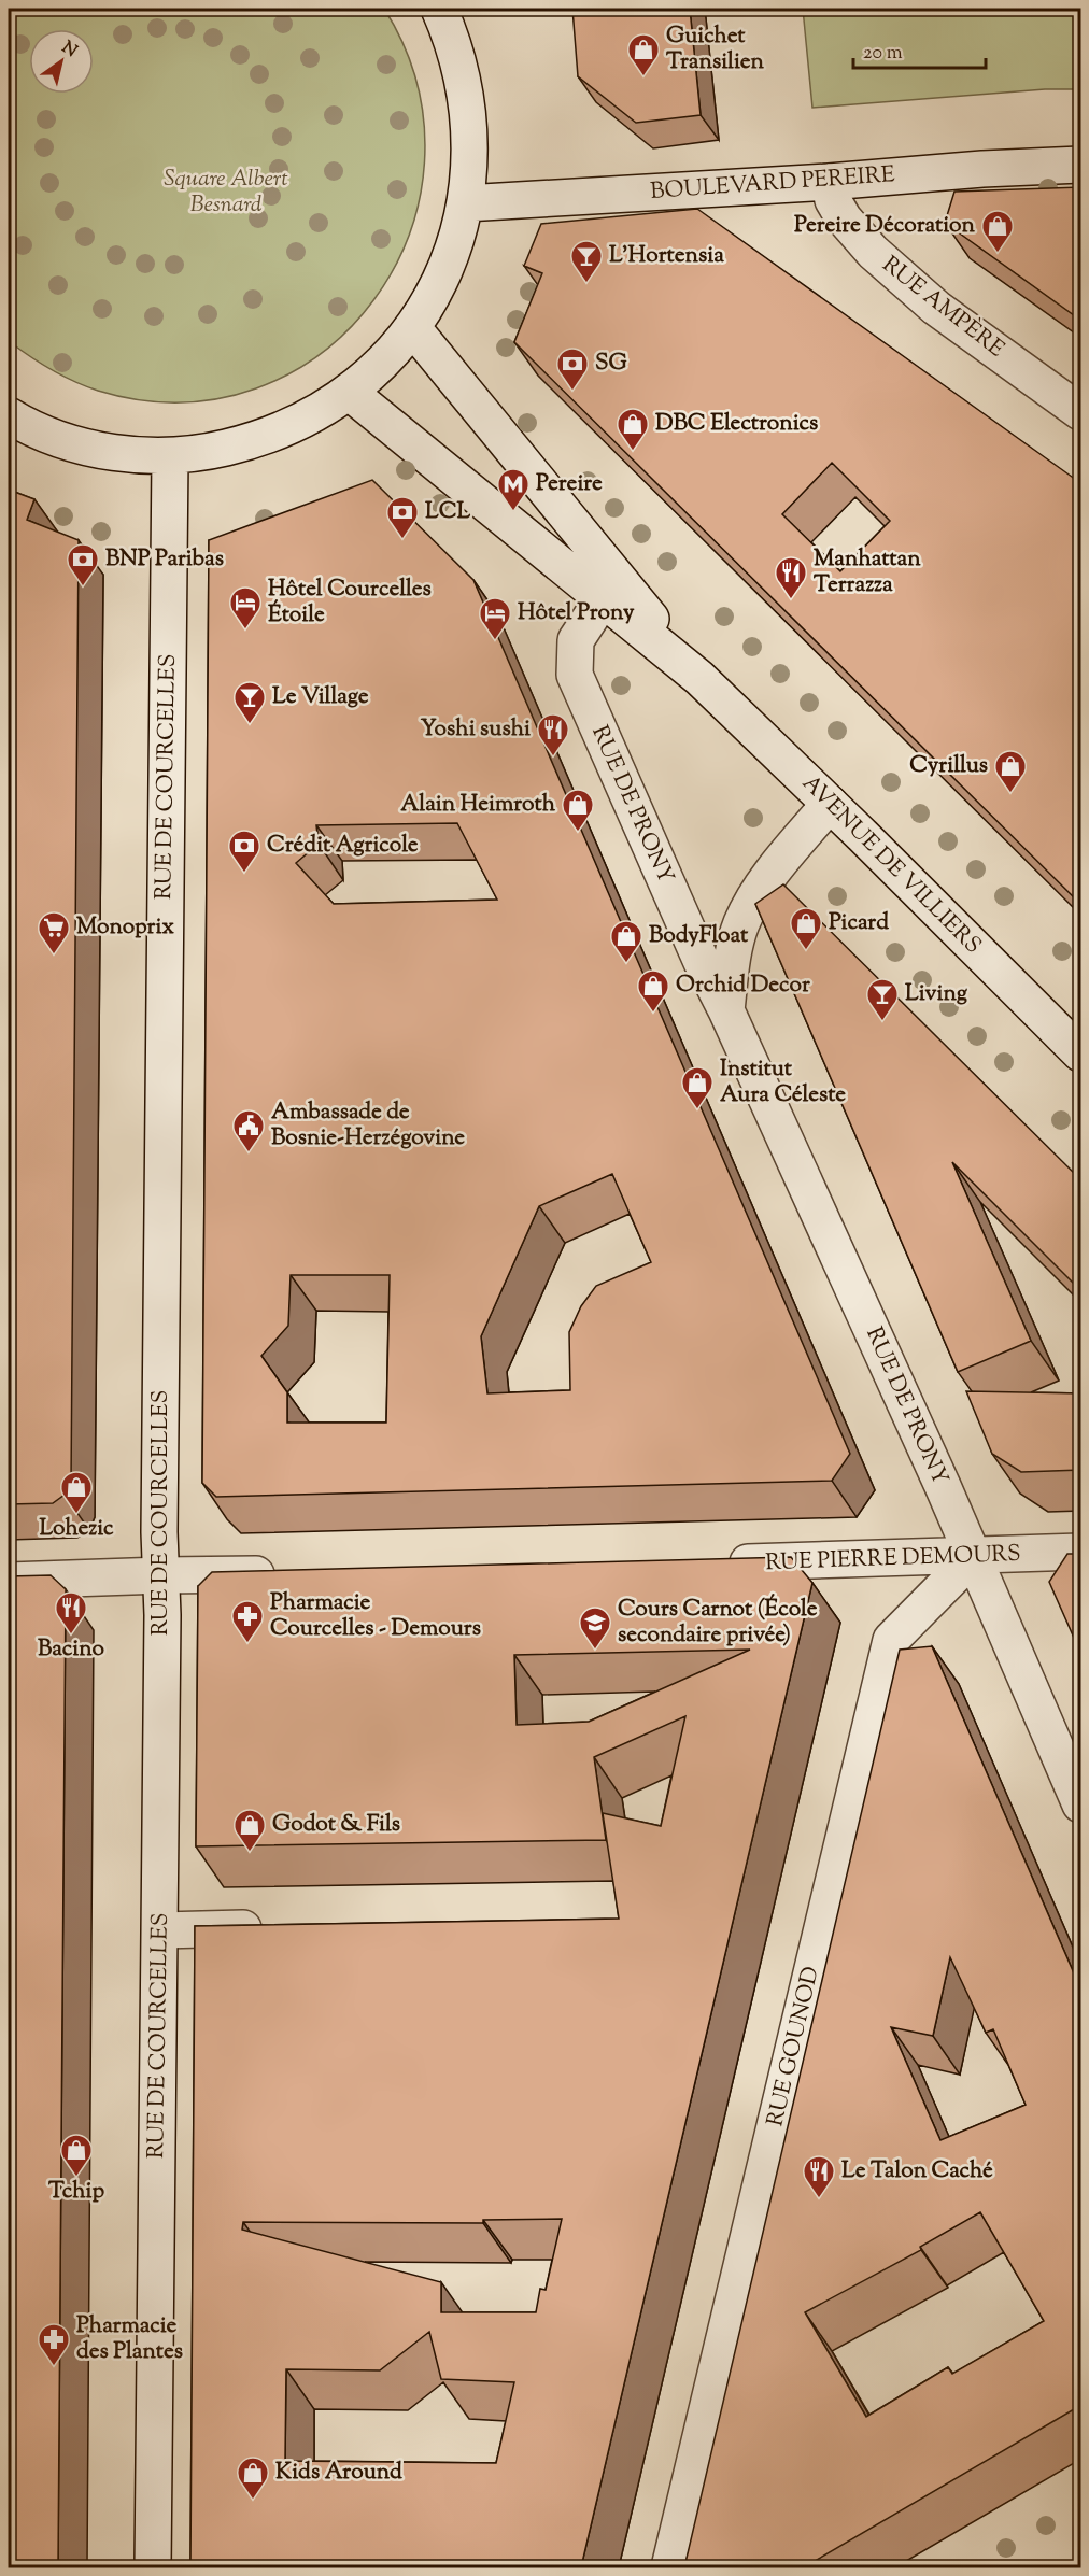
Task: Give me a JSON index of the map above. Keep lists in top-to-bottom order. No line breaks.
{"streets":{"street":["BOULEVARD PEREIRE","RUE AMPÈRE","RUE DE COURCELLES","RUE DE PRONY","AVENUE DE VILLIERS","RUE PIERRE DEMOURS","RUE GOUNOD"]},"crossings":[["BOULEVARD PEREIRE","RUE AMPÈRE"],["RUE DE PRONY","AVENUE DE VILLIERS"],["RUE DE PRONY","RUE PIERRE DEMOURS"],["RUE DE PRONY","RUE GOUNOD"],["RUE PIERRE DEMOURS","RUE GOUNOD"]],"parks":["Square Albert Besnard"],"places":{"shop":["Guichet Transilien","Pereire Décoration","DBC Electronics","Cyrillus","Alain Heimroth","Picard","BodyFloat","Orchid Decor","Institut Aura Céleste","Lohezic","Godot & Fils","Tchip","Kids Around"],"bar":["L'Hortensia","Le Village","Living"],"bank":["SG","LCL","BNP Paribas","Crédit Agricole"],"metro station":["Pereire"],"restaurant":["Manhattan Terrazza","Yoshi sushi","Bacino","Le Talon Caché"],"hotel":["Hôtel Courcelles Étoile","Hôtel Prony"],"supermarket":["Monoprix"],"public building":["Ambassade de Bosnie-Herzégovine"],"pharmacy":["Pharmacie Courcelles - Demours","Pharmacie des Plantes"],"school or university":["Cours Carnot (École secondaire privée)"]},"scale_bar":"20 m","north":"top right"}
